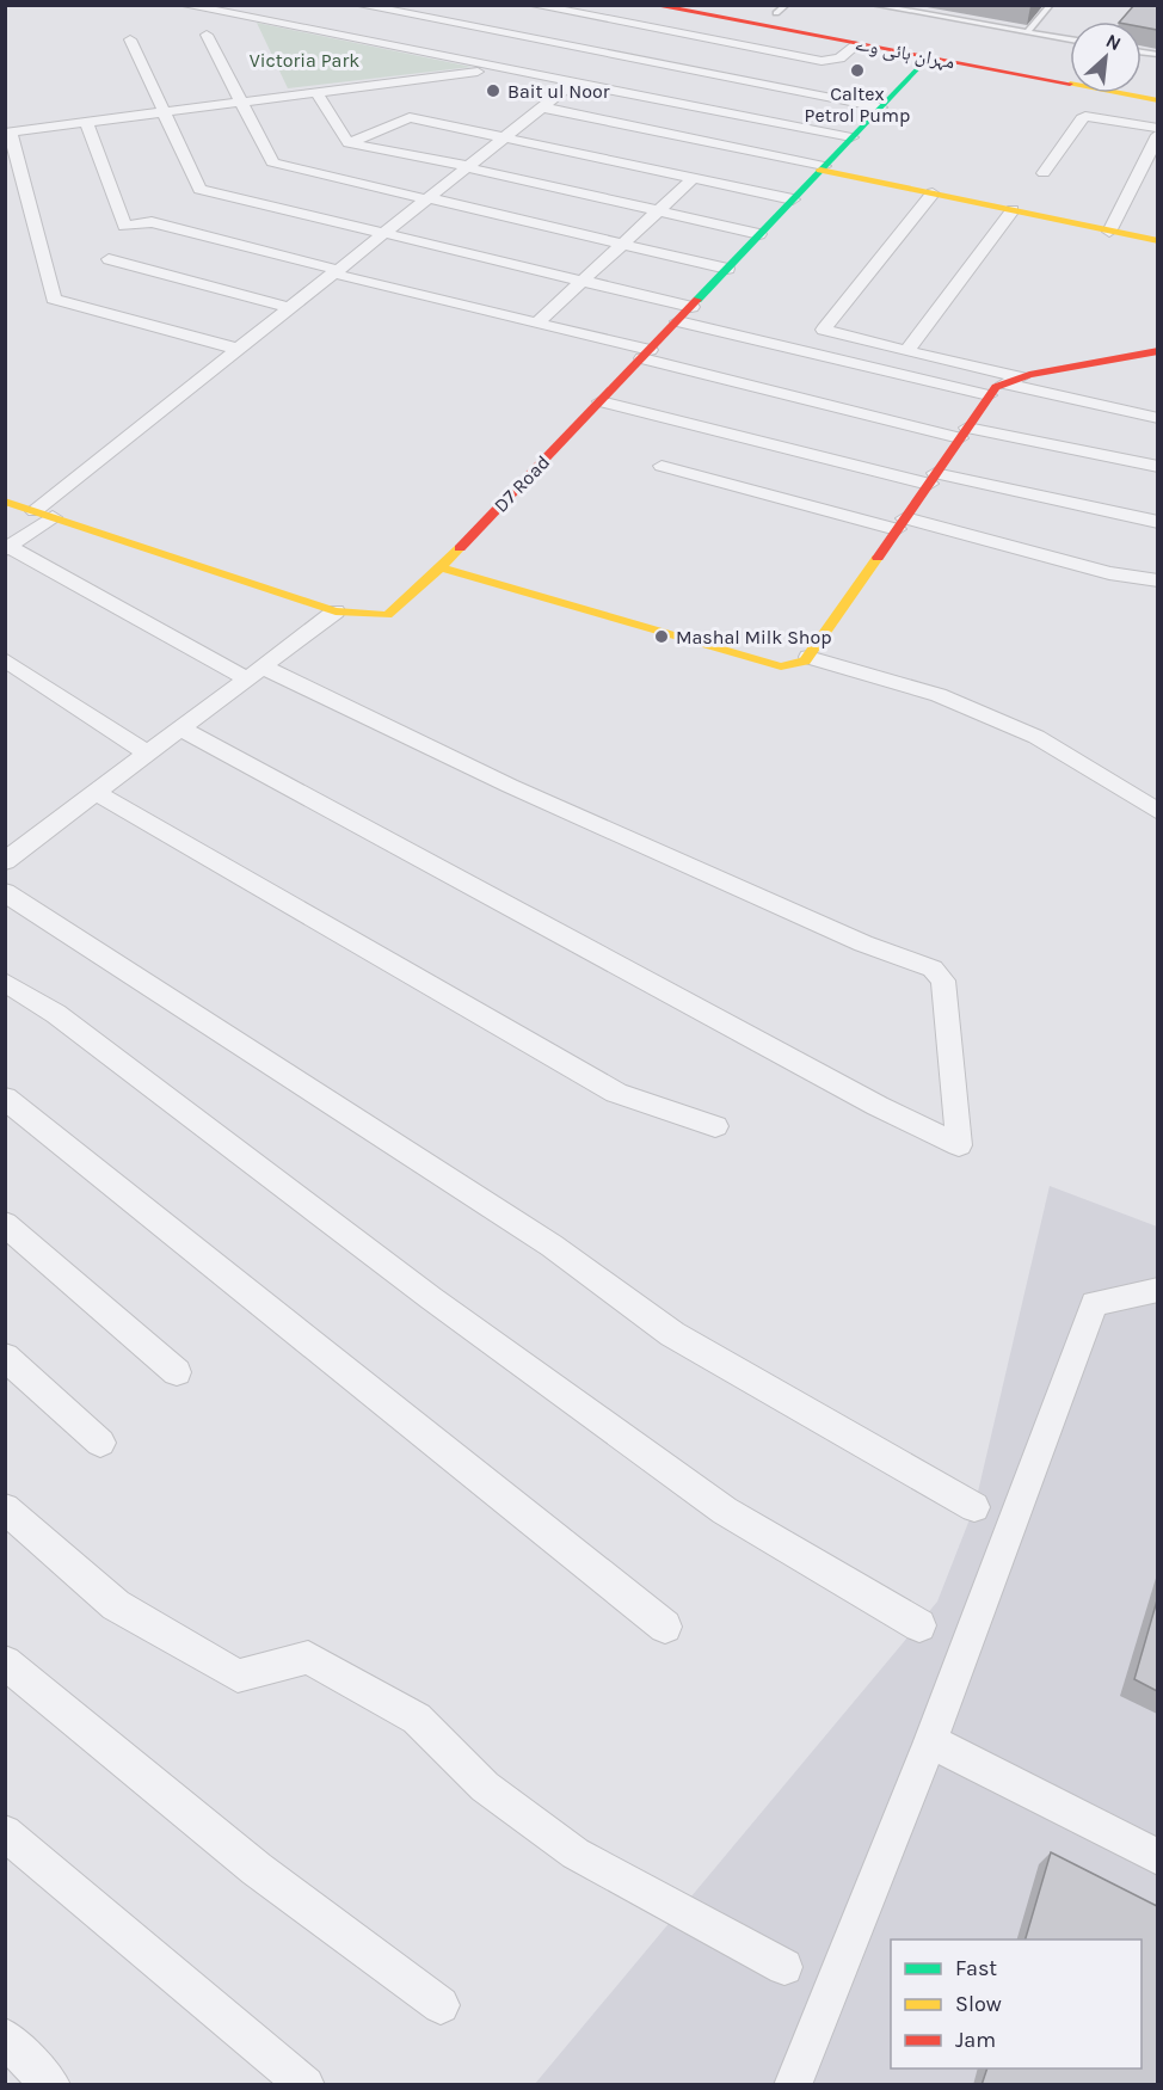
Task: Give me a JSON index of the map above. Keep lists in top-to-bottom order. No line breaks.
{"streets":{"street":["مہران ہائی وے","D7 Road"]},"crossings":[["مہران ہائی وے","D7 Road"]],"parks":["Victoria Park"],"places":["Caltex Petrol Pump","Bait ul Noor","Mashal Milk Shop"],"legend":["Fast","Slow","Jam"],"north":"top right"}
